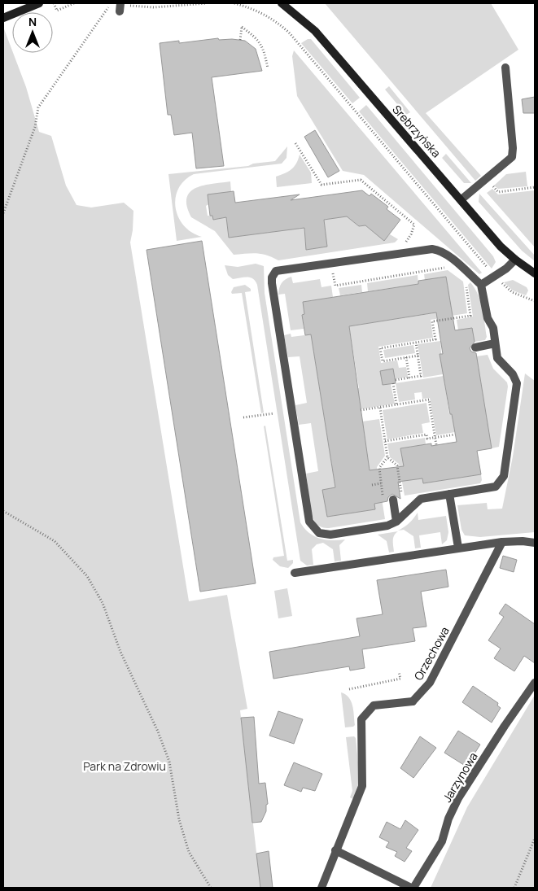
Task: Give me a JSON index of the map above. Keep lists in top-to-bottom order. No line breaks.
{"streets":{"street":["Srebrzyńska","Orzechowa","Jarzynowa"]},"parks":["Park na Zdrowiu"],"north":"top"}
